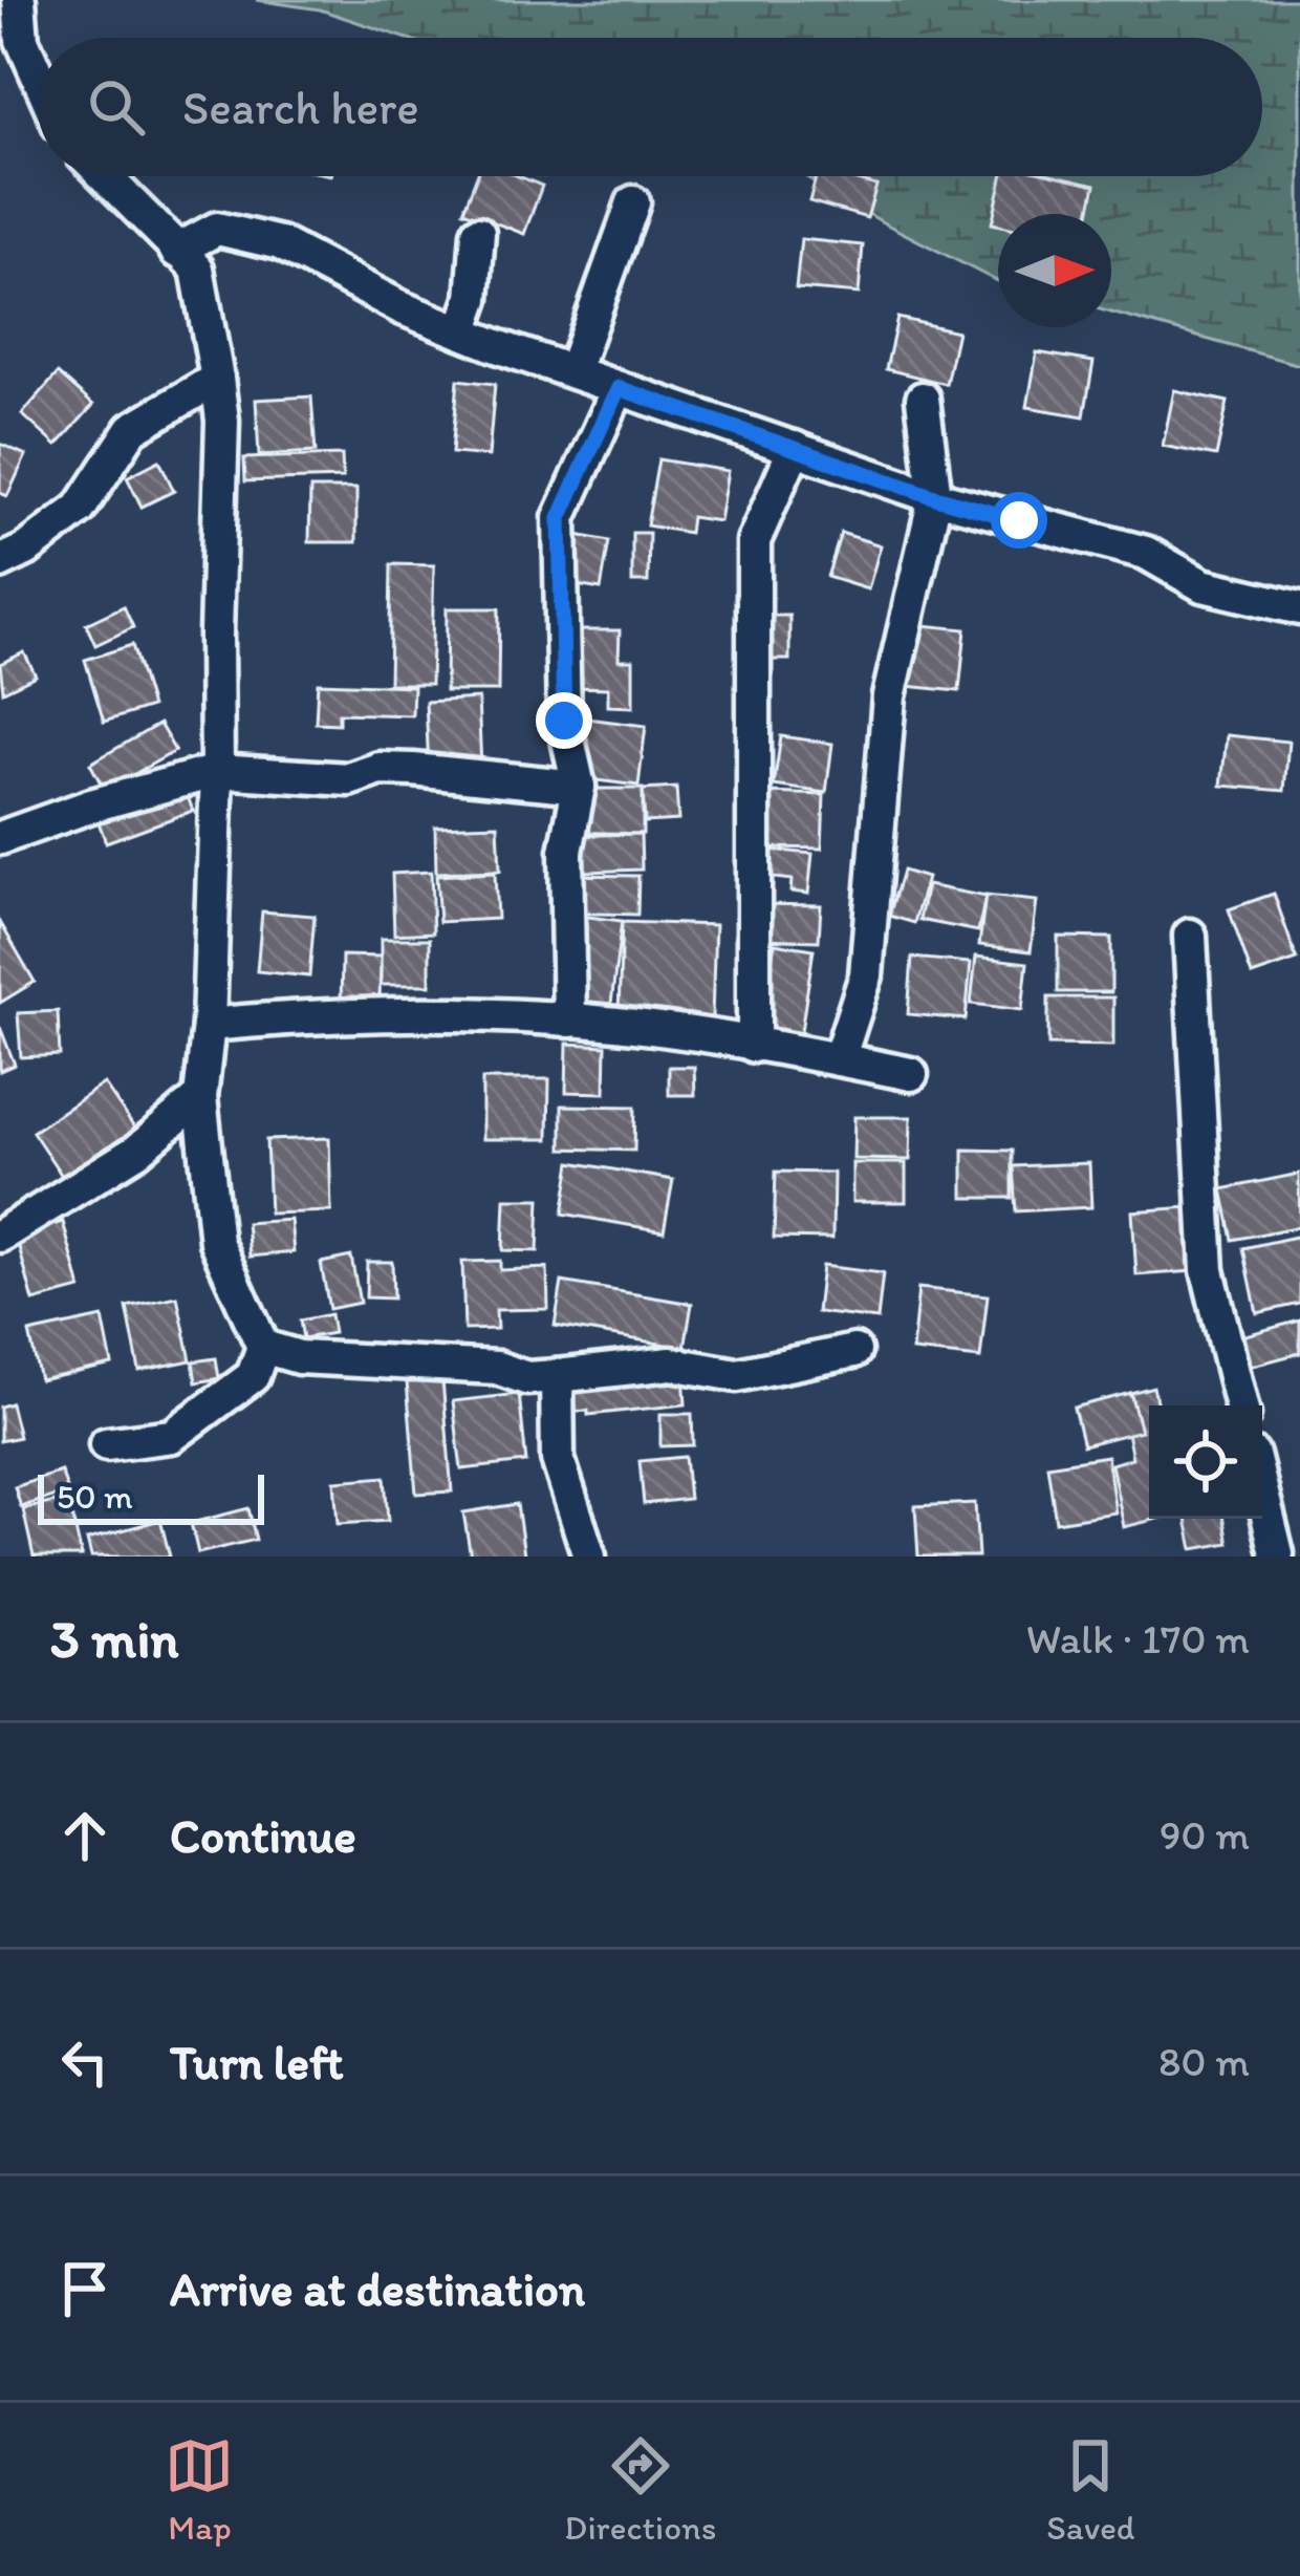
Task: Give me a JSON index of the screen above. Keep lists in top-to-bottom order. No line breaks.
{"scale_bar":"50 m","north":"right","page":{"search":"Search here","scale":"50 m","heading":["3 min","Walk · 170 m"],"list":[["Continue","90 m"],["Turn left","80 m"],"Arrive at destination"],"nav":["Map","Directions","Saved"]}}
